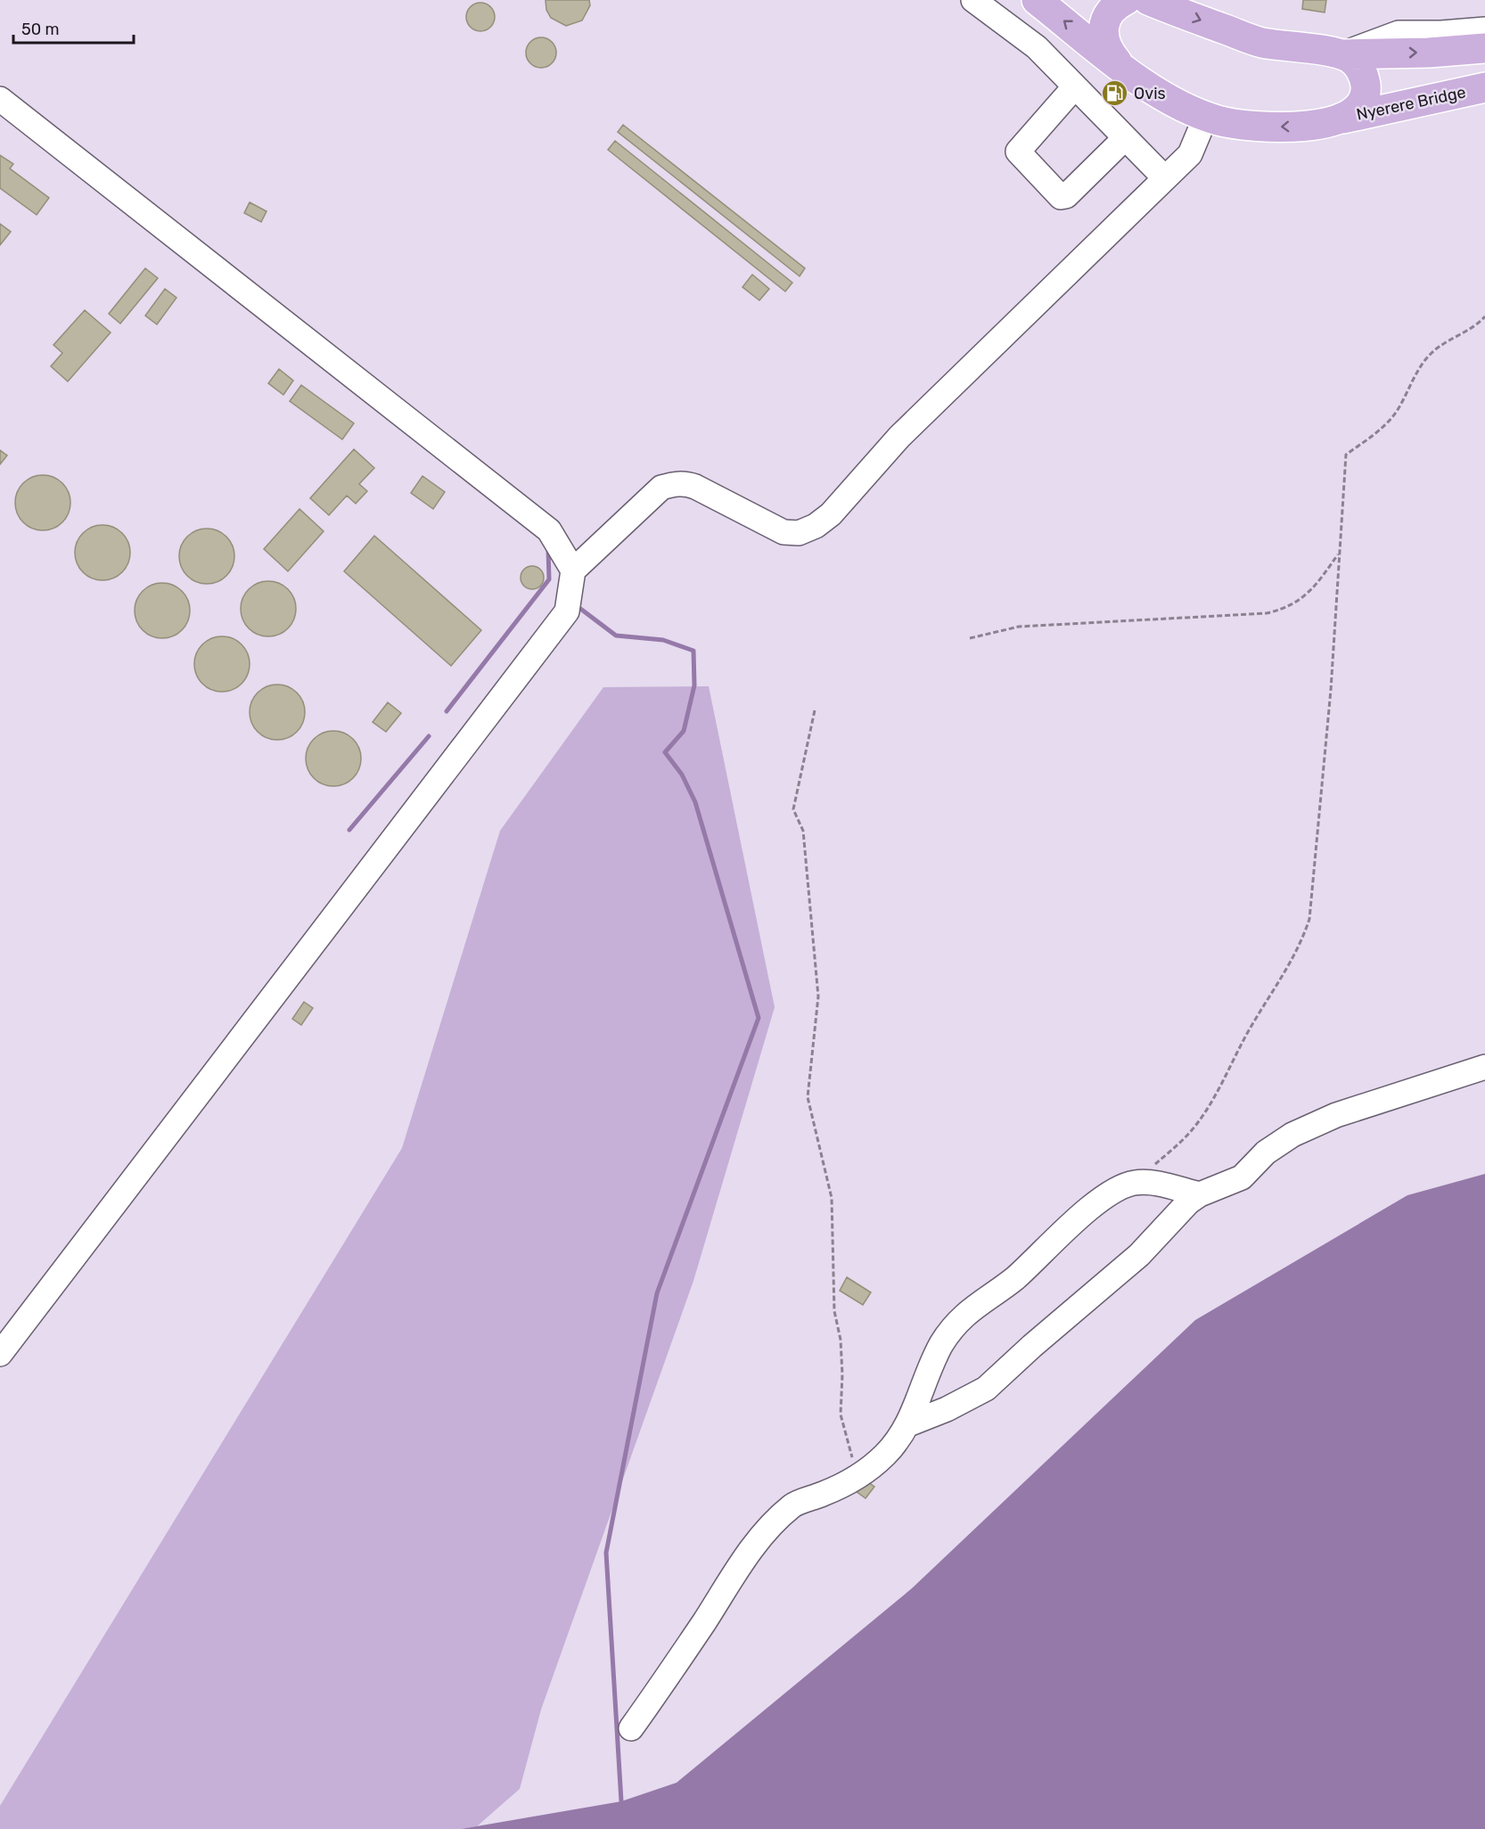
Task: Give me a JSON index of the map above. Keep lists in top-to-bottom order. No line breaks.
{"streets":{"main road":["Nyerere Bridge"]},"places":{"fuel station":["Ovis"]},"scale_bar":"50 m"}
